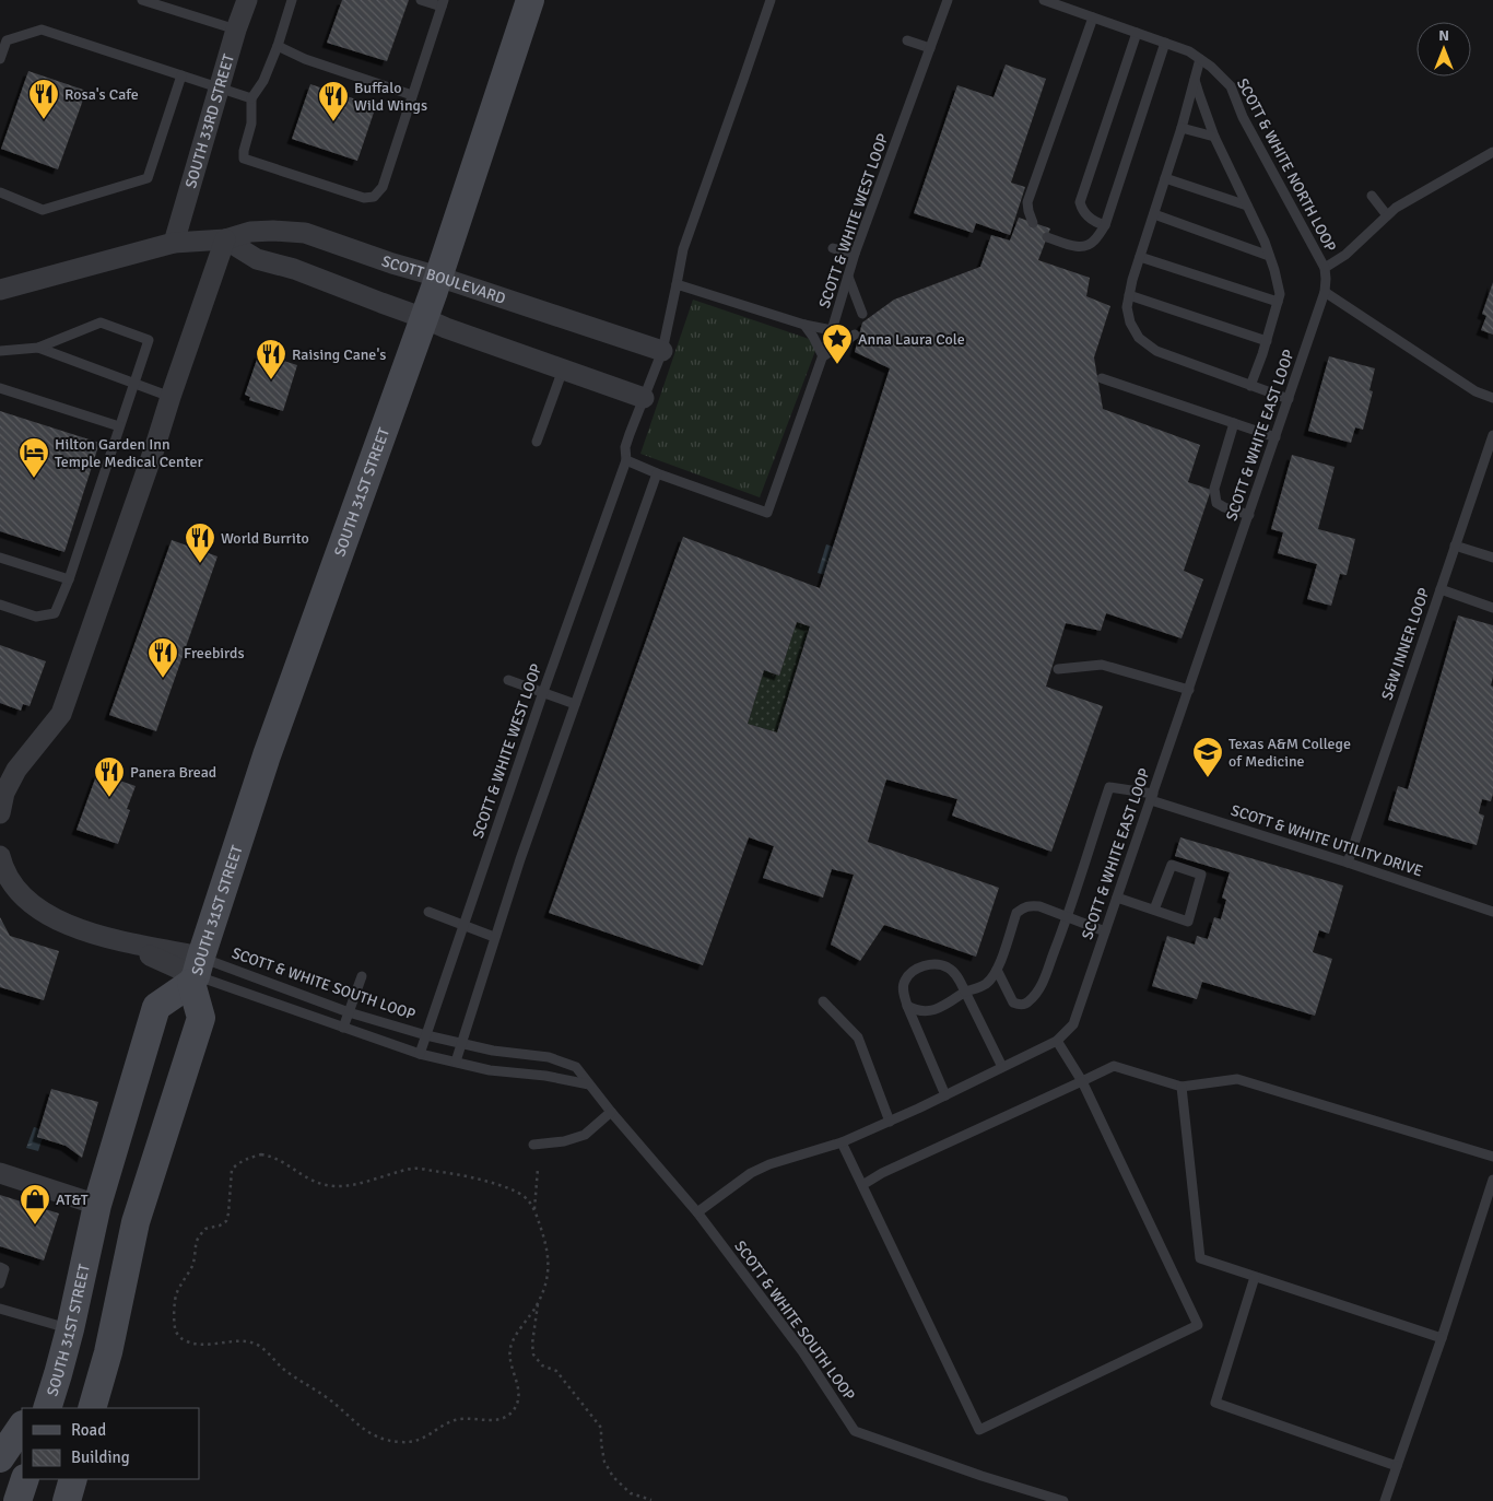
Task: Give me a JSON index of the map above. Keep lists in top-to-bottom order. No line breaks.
{"streets":{"main road":["SOUTH 31ST STREET"],"street":["SOUTH 33RD STREET","SCOTT BOULEVARD"],"lane":["SCOTT & WHITE NORTH LOOP","SCOTT & WHITE WEST LOOP","SCOTT & WHITE EAST LOOP","S&W INNER LOOP","SCOTT & WHITE UTILITY DRIVE","SCOTT & WHITE SOUTH LOOP"]},"crossings":[["SOUTH 33RD STREET","SCOTT BOULEVARD"],["SCOTT & WHITE NORTH LOOP","SCOTT & WHITE EAST LOOP"],["SCOTT & WHITE WEST LOOP","SCOTT BOULEVARD"],["SCOTT & WHITE WEST LOOP","SCOTT & WHITE SOUTH LOOP"],["SCOTT BOULEVARD","SOUTH 31ST STREET"],["SCOTT & WHITE EAST LOOP","SCOTT & WHITE UTILITY DRIVE"],["SCOTT & WHITE EAST LOOP","SCOTT & WHITE SOUTH LOOP"],["SOUTH 31ST STREET","SCOTT & WHITE SOUTH LOOP"],["S&W INNER LOOP","SCOTT & WHITE UTILITY DRIVE"]],"places":{"restaurant":["Rosa's Cafe","Buffalo Wild Wings","Raising Cane's","World Burrito","Freebirds","Panera Bread"],"place":["Anna Laura Cole"],"hotel":["Hilton Garden Inn Temple Medical Center"],"school or university":["Texas A&M College of Medicine"],"shop":["AT&T"]},"legend":["Road","Building"],"north":"top"}
